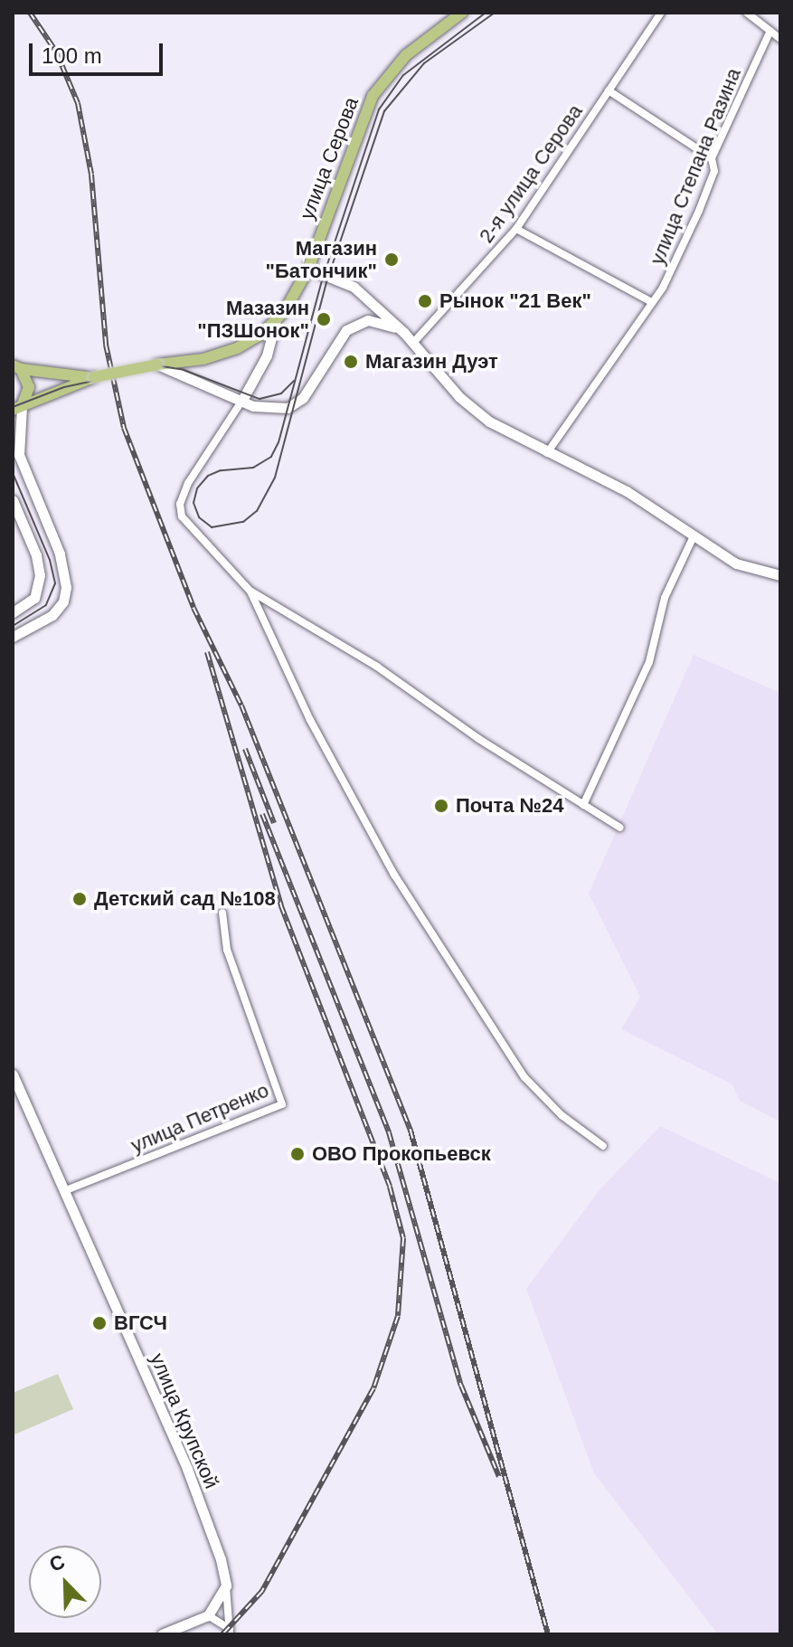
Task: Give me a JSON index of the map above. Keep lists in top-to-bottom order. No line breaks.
{"streets":{"main road":["улица Серова","улица Крупской"],"street":["улица Степана Разина","2-я улица Серова","улица Петренко"]},"crossings":[["улица Петренко","улица Крупской"]],"places":["Магазин \"Батончик\"","Рынок \"21 Век\"","Мазазин \"ПЗШонок\"","Магазин Дуэт","Почта №24","Детский сад №108","ОВО Прокопьевск","ВГСЧ"],"scale_bar":"100 m","north":"top left"}
